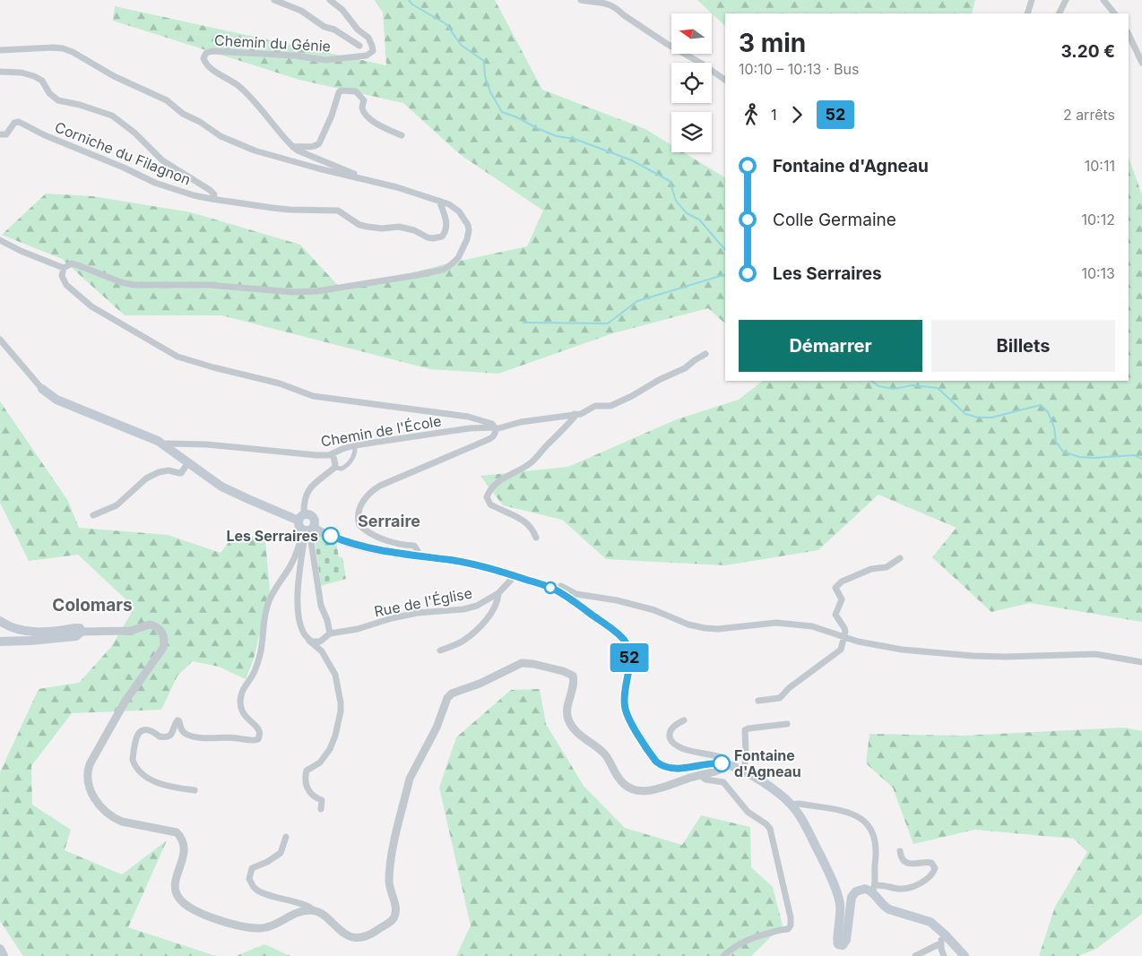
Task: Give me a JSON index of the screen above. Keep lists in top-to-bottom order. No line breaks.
{"streets":{"street":["Chemin du Génie","Corniche du Filagnon","Chemin de l'École","Rue de l'Église"]},"districts":["Serraire","Colomars"],"places":["Les Serraires","Fontaine d'Agneau"],"lines":["bus line 52"],"north":"left","page":{"on_map":"52","heading":["3 min","10:10 – 10:13 · Bus","3.20 €"],"legs":["1","52","2 arrêts"],"list":[{"name":"Fontaine d'Agneau","value":"10:11"},{"name":"Colle Germaine","value":"10:12"},{"name":"Les Serraires","value":"10:13"}],"buttons":["Démarrer","Billets"]}}
